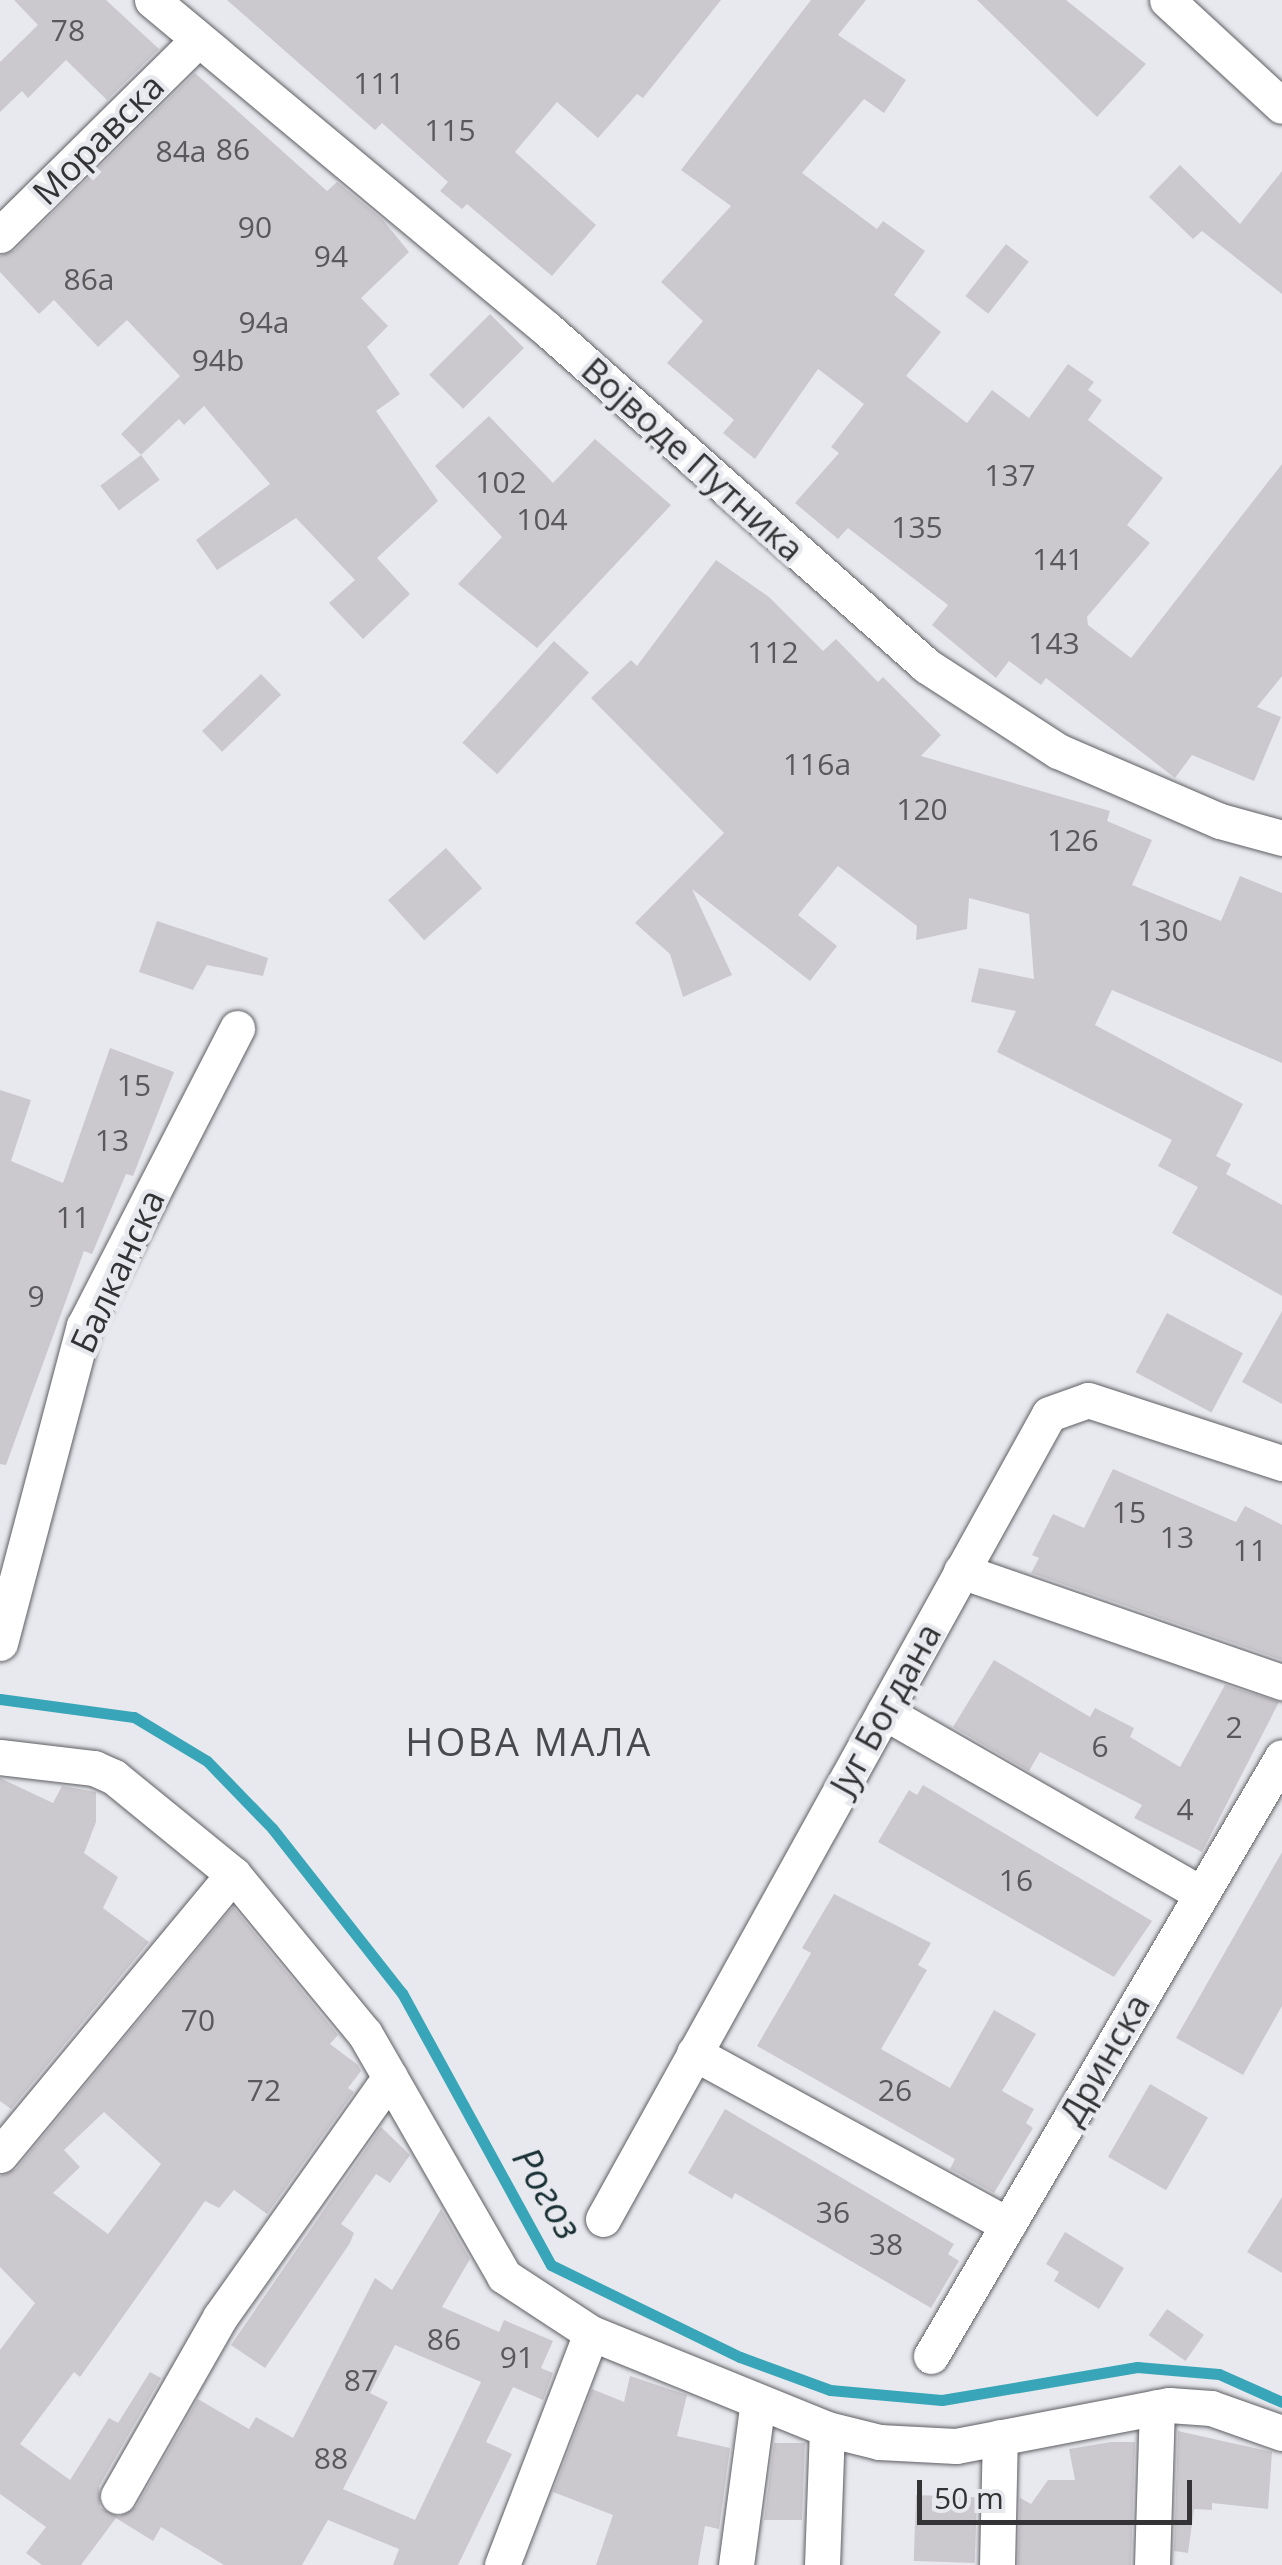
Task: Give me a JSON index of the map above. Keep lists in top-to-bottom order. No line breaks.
{"streets":{"street":["Моравска","Војводе Путника","Балканска","Југ Богдана","Дринска"]},"crossings":[["Моравска","Војводе Путника"]],"districts":["НОВА МАЛА"],"water":["Рогоз"],"house_numbers":["78","111","115","86","84a","90","94","86a","94a","94b","137","102","104","135","141","143","112","116a","120","126","130","15","13","11","9","15","13","11","2","6","4","16","70","72","26","36","38","86","91","87","88"],"scale_bar":"50 m"}
